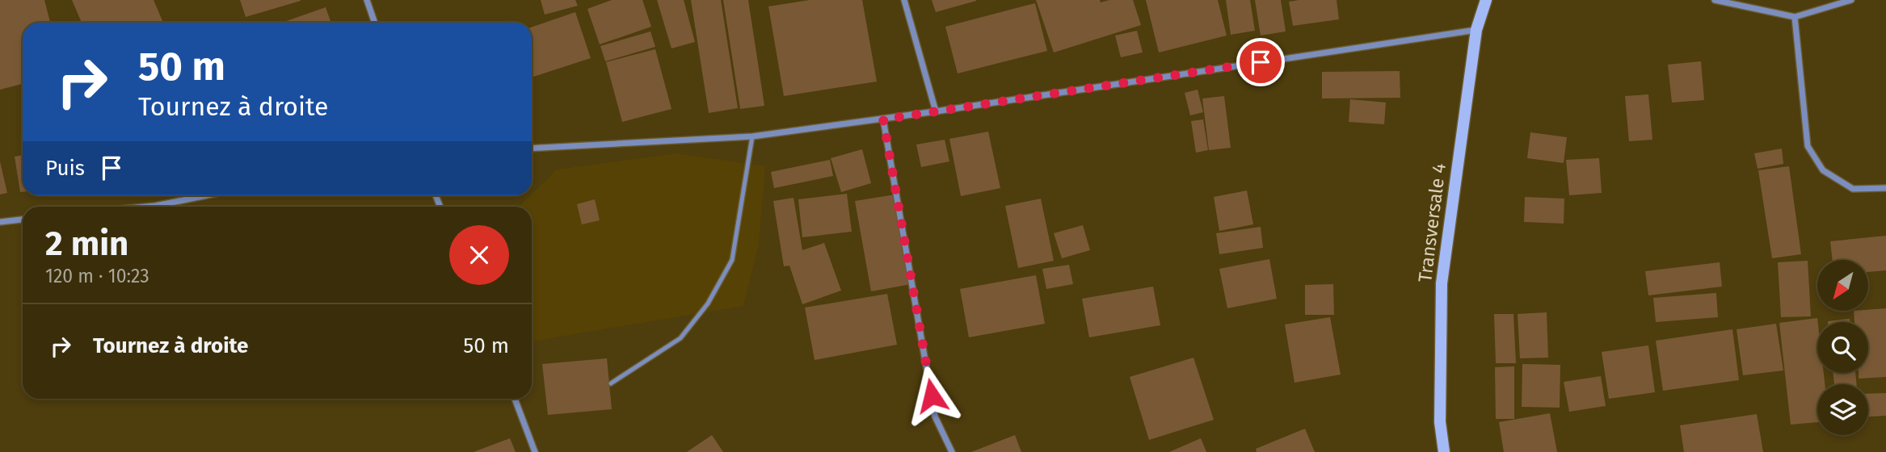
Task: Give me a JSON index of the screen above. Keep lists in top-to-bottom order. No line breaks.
{"streets":{"main road":["Transversale 4"]},"north":"bottom left","page":{"turn":["50 m","Tournez à droite"],"then":"Puis","heading":["2 min","120 m · 10:23"],"list":[{"name":"Tournez à droite","value":"50 m"}]}}
